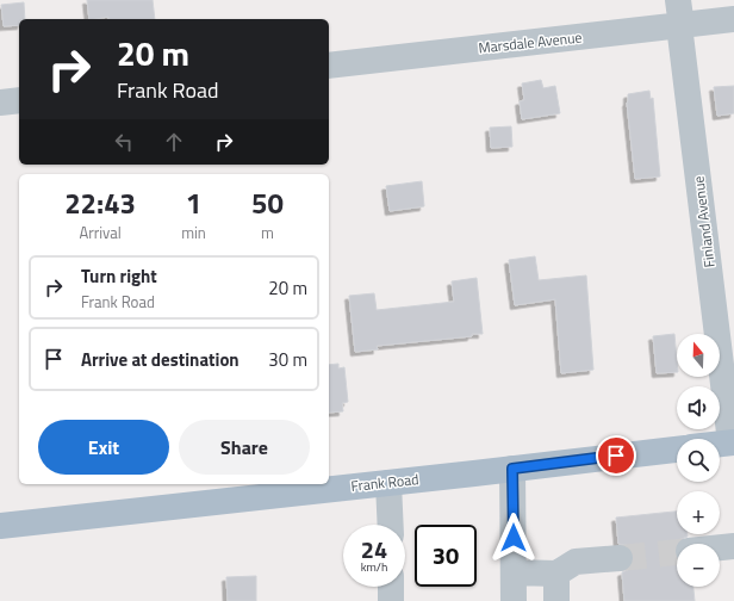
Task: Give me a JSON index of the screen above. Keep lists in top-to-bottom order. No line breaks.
{"streets":{"main road":["Frank Road"],"street":["Marsdale Avenue","Finland Avenue"]},"crossings":[["Marsdale Avenue","Finland Avenue"]],"north":"top","page":{"turn":["20 m","Frank Road"],"eta":["22:43","Arrival","1","min","50","m"],"list":[{"name":"Turn right","note":"Frank Road","value":"20 m"},{"name":"Arrive at destination","value":"30 m"}],"map_buttons":["+","−"],"buttons":["Exit","Share"],"speed":"24 km/h","limit":"30"}}
